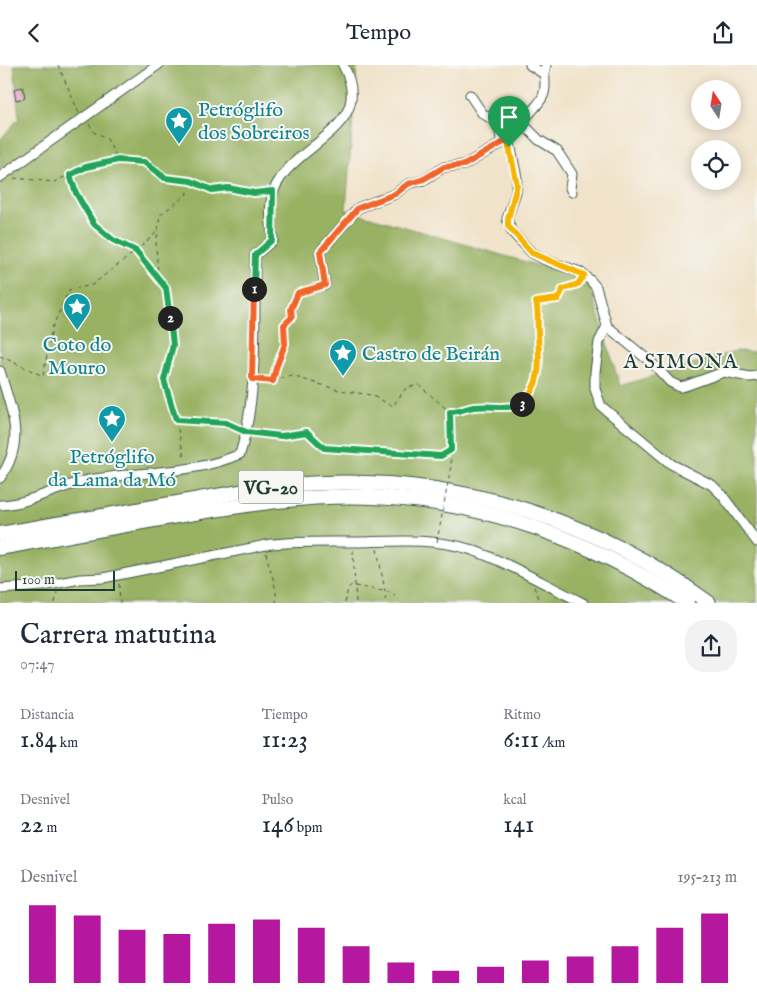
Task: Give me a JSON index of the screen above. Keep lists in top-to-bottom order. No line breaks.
{"streets":{"highway":["VG-20"]},"districts":["A SIMONA"],"places":{"place":["Petróglifo dos Sobreiros","Coto do Mouro","Castro de Beirán","Petróglifo da Lama da Mó"]},"scale_bar":"100 m","north":"top","page":{"header":"Tempo","pins":["1","2","3"],"scale":"100 m","heading":["Carrera matutina","07:47"],"stats":[["Distancia","1.84 km"],["Tiempo","11:23"],["Ritmo","6:11 /km"],["Desnivel","22 m"],["Pulso","146 bpm"],["kcal","141"]],"chart":["Desnivel","195–213 m"]}}
